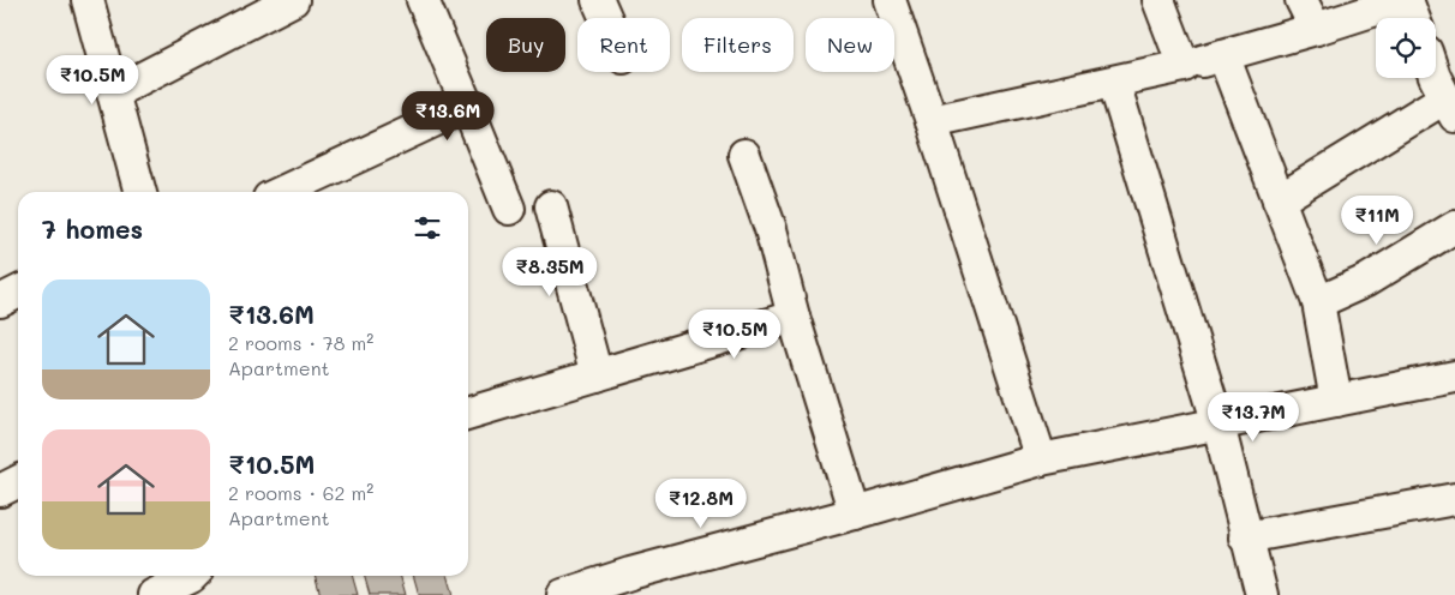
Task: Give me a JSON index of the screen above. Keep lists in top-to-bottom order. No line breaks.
{"page":{"chip":["Buy","Rent","Filters","New"],"price":["₹10.5M","₹13.6M","₹11M","₹8.35M","₹10.5M","₹13.7M","₹12.8M"],"heading":"7 homes","list":[{"name":"₹13.6M","note":"2 rooms · 78 m² · Apartment"},{"name":"₹10.5M","note":"2 rooms · 62 m² · Apartment"}]}}
